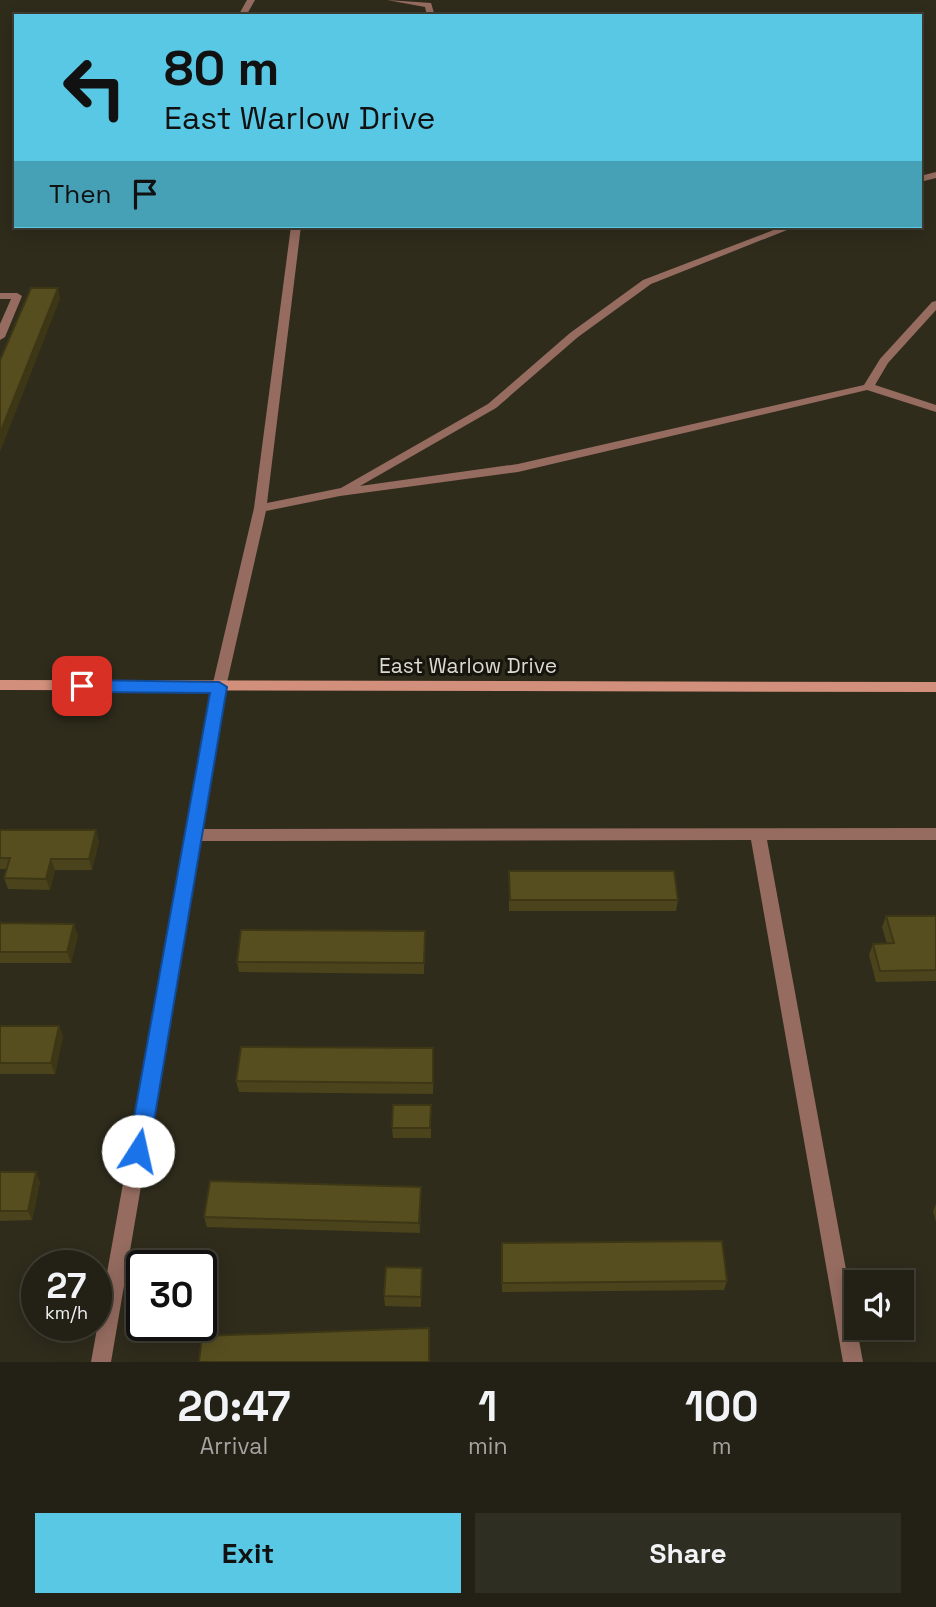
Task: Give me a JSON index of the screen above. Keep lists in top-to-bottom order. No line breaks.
{"streets":{"street":["East Warlow Drive"]},"page":{"turn":["80 m","East Warlow Drive"],"then":"Then","speed":"27 km/h","limit":"30","eta":["20:47","Arrival","1","min","100","m"],"buttons":["Exit","Share"]}}
